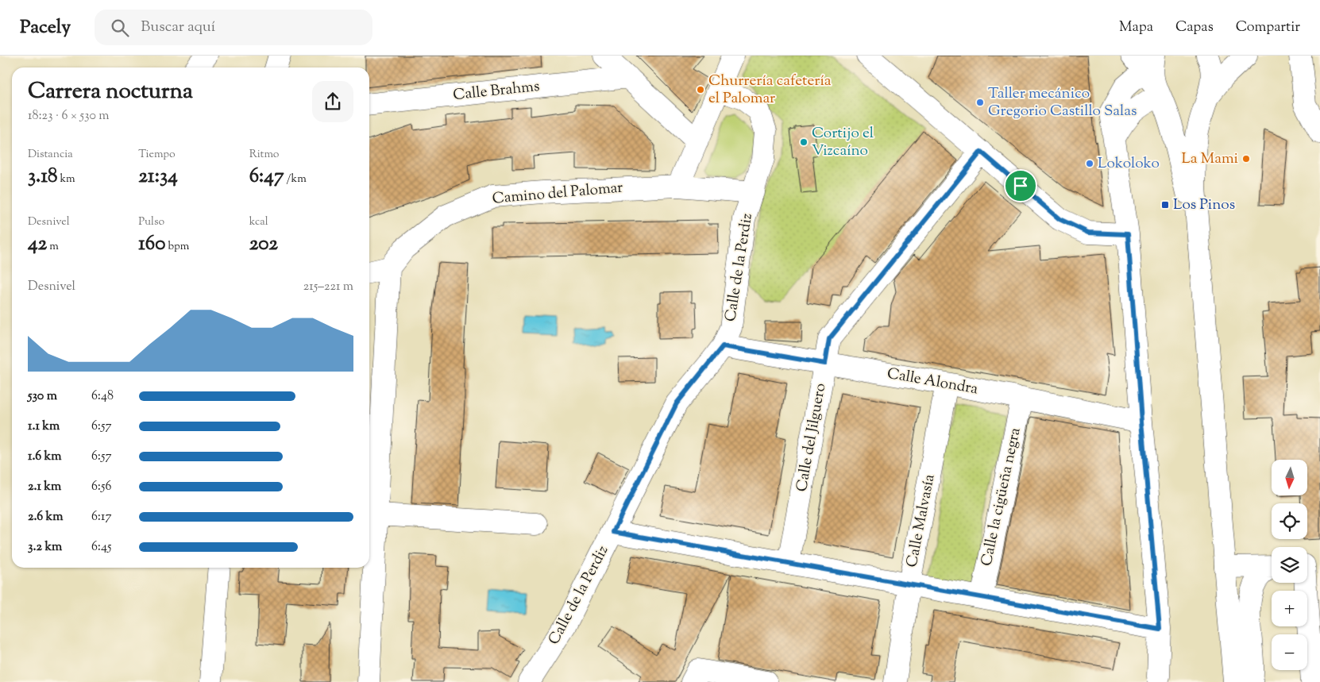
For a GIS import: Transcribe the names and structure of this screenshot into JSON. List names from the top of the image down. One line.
{"streets":{"main road":["Calle Brahms","Camino del Palomar","Calle de la Perdiz","Calle Alondra","Calle del Jilguero","Calle la cigüeña negra","Calle Malvasía"]},"crossings":[["Camino del Palomar","Calle de la Perdiz"],["Calle de la Perdiz","Calle Alondra"],["Calle Alondra","Calle del Jilguero"],["Calle Alondra","Calle la cigüeña negra"],["Calle Alondra","Calle Malvasía"]],"places":{"other":["Churrería cafetería el Palomar","Taller mecánico Gregorio Castillo Salas","Cortijo el Vizcaíno","La Mami","Lokoloko"],"transit":["Los Pinos"]},"north":"bottom","page":{"header":"Pacely","search":"Buscar aquí","nav":["Mapa","Capas","Compartir"],"heading":["Carrera nocturna","18:23 · 6 × 530 m"],"stats":[["Distancia","3.18 km"],["Tiempo","21:34"],["Ritmo","6:47 /km"],["Desnivel","42 m"],["Pulso","160 bpm"],["kcal","202"]],"chart":["Desnivel","215–221 m"],"list":[{"name":"530 m","note":"6:48"},{"name":"1.1 km","note":"6:57"},{"name":"1.6 km","note":"6:57"},{"name":"2.1 km","note":"6:56"},{"name":"2.6 km","note":"6:17"},{"name":"3.2 km","note":"6:45"}],"map_buttons":["+","−"]}}
